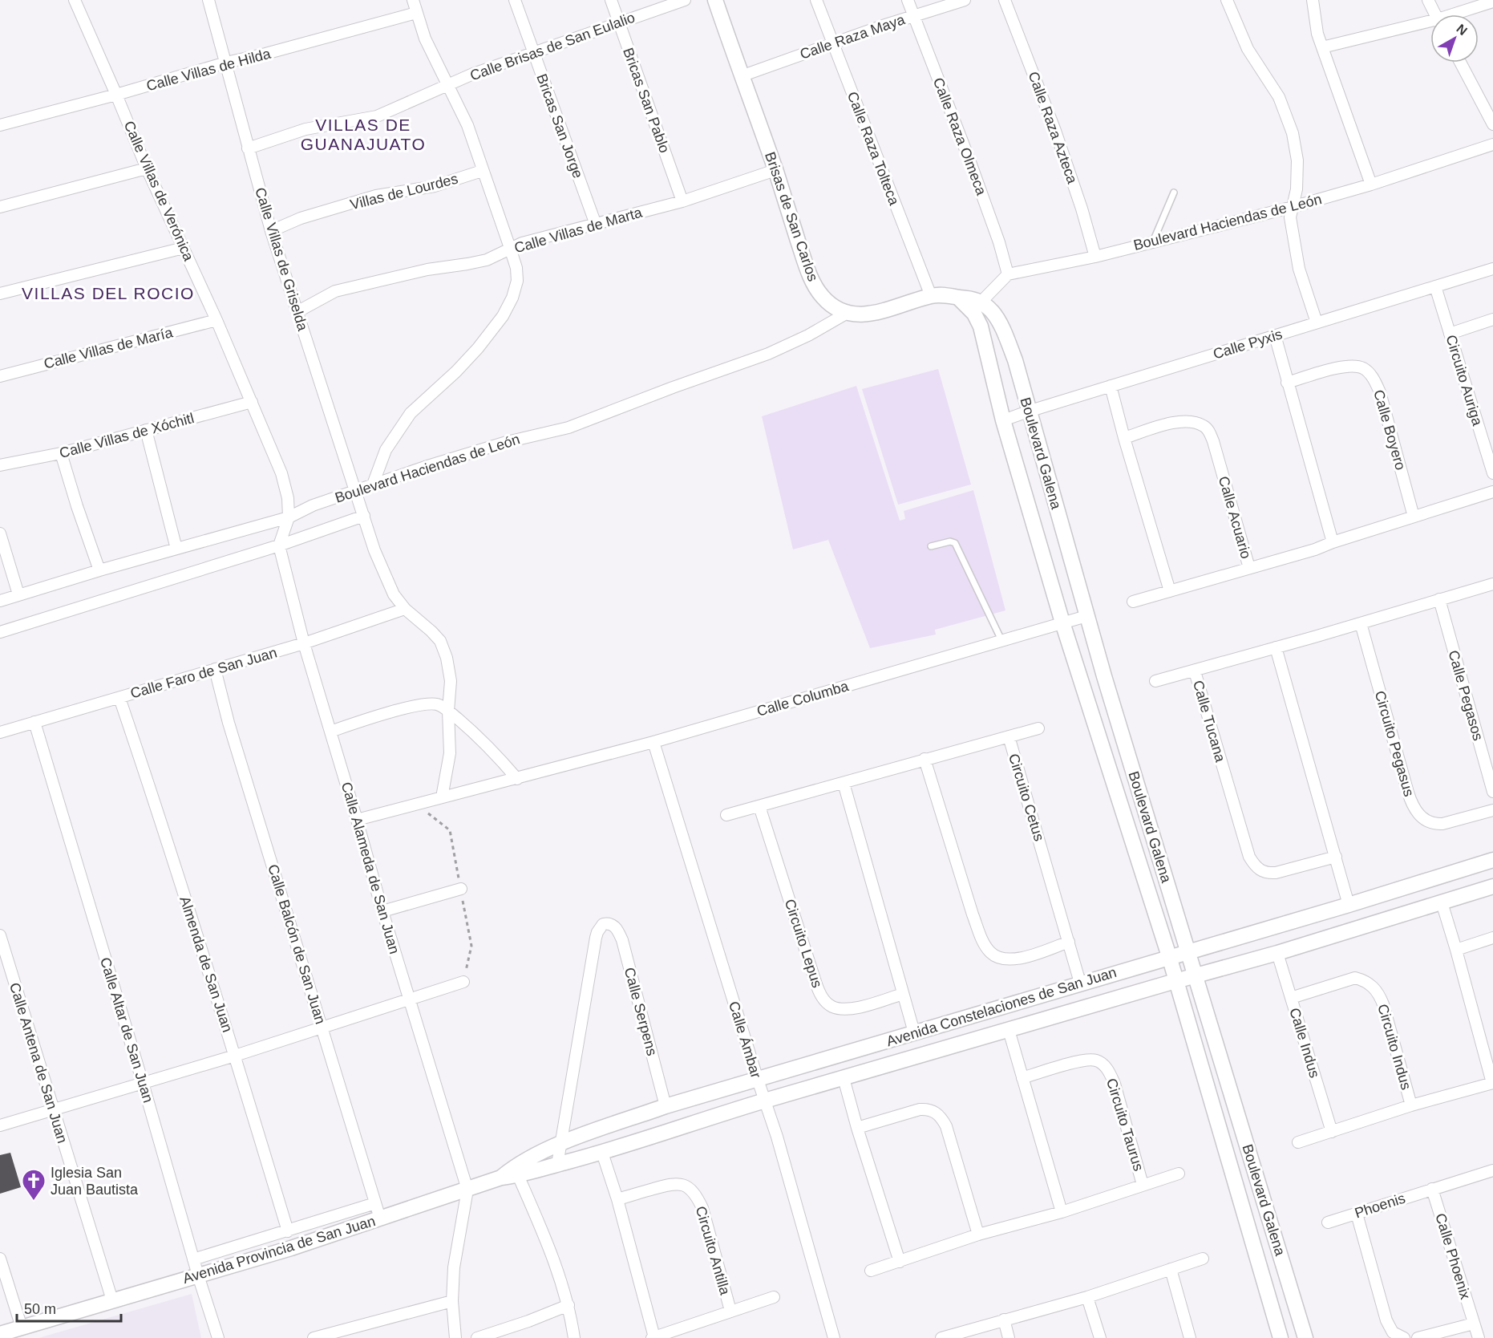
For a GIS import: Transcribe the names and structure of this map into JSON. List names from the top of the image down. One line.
{"streets":{"street":["Calle Raza Maya","Calle Brisas de San Eulalio","Calle Villas de Hilda","Bricas San Pablo","Bricas San Jorge","Calle Raza Azteca","Calle Raza Olmeca","Calle Raza Tolteca","Calle Villas de Verónica","Villas de Lourdes","Brisas de San Carlos","Boulevard Haciendas de León","Calle Villas de Marta","Calle Villas de Griselda","Calle Pyxis","Calle Villas de María","Circuito Auriga","Calle Boyero","Calle Villas de Xóchitl","Boulevard Galena","Calle Acuario","Calle Faro de San Juan","Calle Pegasos","Calle Columba","Calle Tucana","Circuito Pegasus","Circuito Cetus","Calle Alameda de San Juan","Circuito Lepus","Calle Balcón de San Juan","Almenda de San Juan","Avenida Constelaciones de San Juan","Calle Serpens","Calle Altar de San Juan","Calle Ámbar","Calle Indus","Circuito Indus","Calle Antena de San Juan","Circuito Taurus","Phoenis","Avenida Provincia de San Juan","Circuito Antilla","Calle Phoenix"]},"crossings":[["Calle Raza Maya","Calle Raza Olmeca"],["Calle Raza Maya","Calle Raza Tolteca"],["Calle Raza Maya","Brisas de San Carlos"],["Calle Brisas de San Eulalio","Bricas San Pablo"],["Calle Brisas de San Eulalio","Bricas San Jorge"],["Calle Brisas de San Eulalio","Calle Villas de Griselda"],["Calle Villas de Hilda","Calle Villas de Verónica"],["Calle Villas de Hilda","Calle Villas de Griselda"],["Bricas San Pablo","Calle Villas de Marta"],["Bricas San Jorge","Calle Villas de Marta"],["Calle Raza Azteca","Boulevard Haciendas de León"],["Calle Raza Olmeca","Boulevard Haciendas de León"],["Calle Villas de Verónica","Boulevard Haciendas de León"],["Calle Villas de Verónica","Calle Villas de María"],["Calle Villas de Verónica","Calle Villas de Xóchitl"],["Calle Villas de Verónica","Calle Alameda de San Juan"],["Villas de Lourdes","Calle Villas de Griselda"],["Brisas de San Carlos","Boulevard Haciendas de León"],["Brisas de San Carlos","Calle Villas de Marta"],["Boulevard Haciendas de León","Calle Villas de Griselda"],["Boulevard Haciendas de León","Calle Alameda de San Juan"],["Calle Villas de Marta","Calle Villas de Griselda"],["Calle Villas de Griselda","Calle Faro de San Juan"],["Calle Villas de Griselda","Calle Columba"],["Calle Pyxis","Circuito Auriga"],["Calle Pyxis","Boulevard Galena"],["Boulevard Galena","Calle Columba"],["Boulevard Galena","Avenida Constelaciones de San Juan"],["Calle Faro de San Juan","Calle Alameda de San Juan"],["Calle Faro de San Juan","Calle Balcón de San Juan"],["Calle Faro de San Juan","Almenda de San Juan"],["Calle Faro de San Juan","Calle Altar de San Juan"],["Calle Columba","Calle Alameda de San Juan"],["Calle Columba","Calle Ámbar"],["Circuito Cetus","Circuito Lepus"],["Circuito Cetus","Avenida Constelaciones de San Juan"],["Calle Alameda de San Juan","Avenida Provincia de San Juan"],["Calle Balcón de San Juan","Avenida Provincia de San Juan"],["Avenida Constelaciones de San Juan","Calle Serpens"],["Avenida Constelaciones de San Juan","Calle Ámbar"],["Avenida Constelaciones de San Juan","Calle Indus"],["Avenida Constelaciones de San Juan","Avenida Provincia de San Juan"],["Avenida Constelaciones de San Juan","Circuito Antilla"],["Calle Altar de San Juan","Avenida Provincia de San Juan"],["Calle Indus","Circuito Indus"],["Calle Antena de San Juan","Avenida Provincia de San Juan"],["Phoenis","Calle Phoenix"]],"districts":["VILLAS DE GUANAJUATO","VILLAS DEL ROCIO"],"places":{"church":["Iglesia San Juan Bautista"]},"scale_bar":"50 m","north":"top right"}
